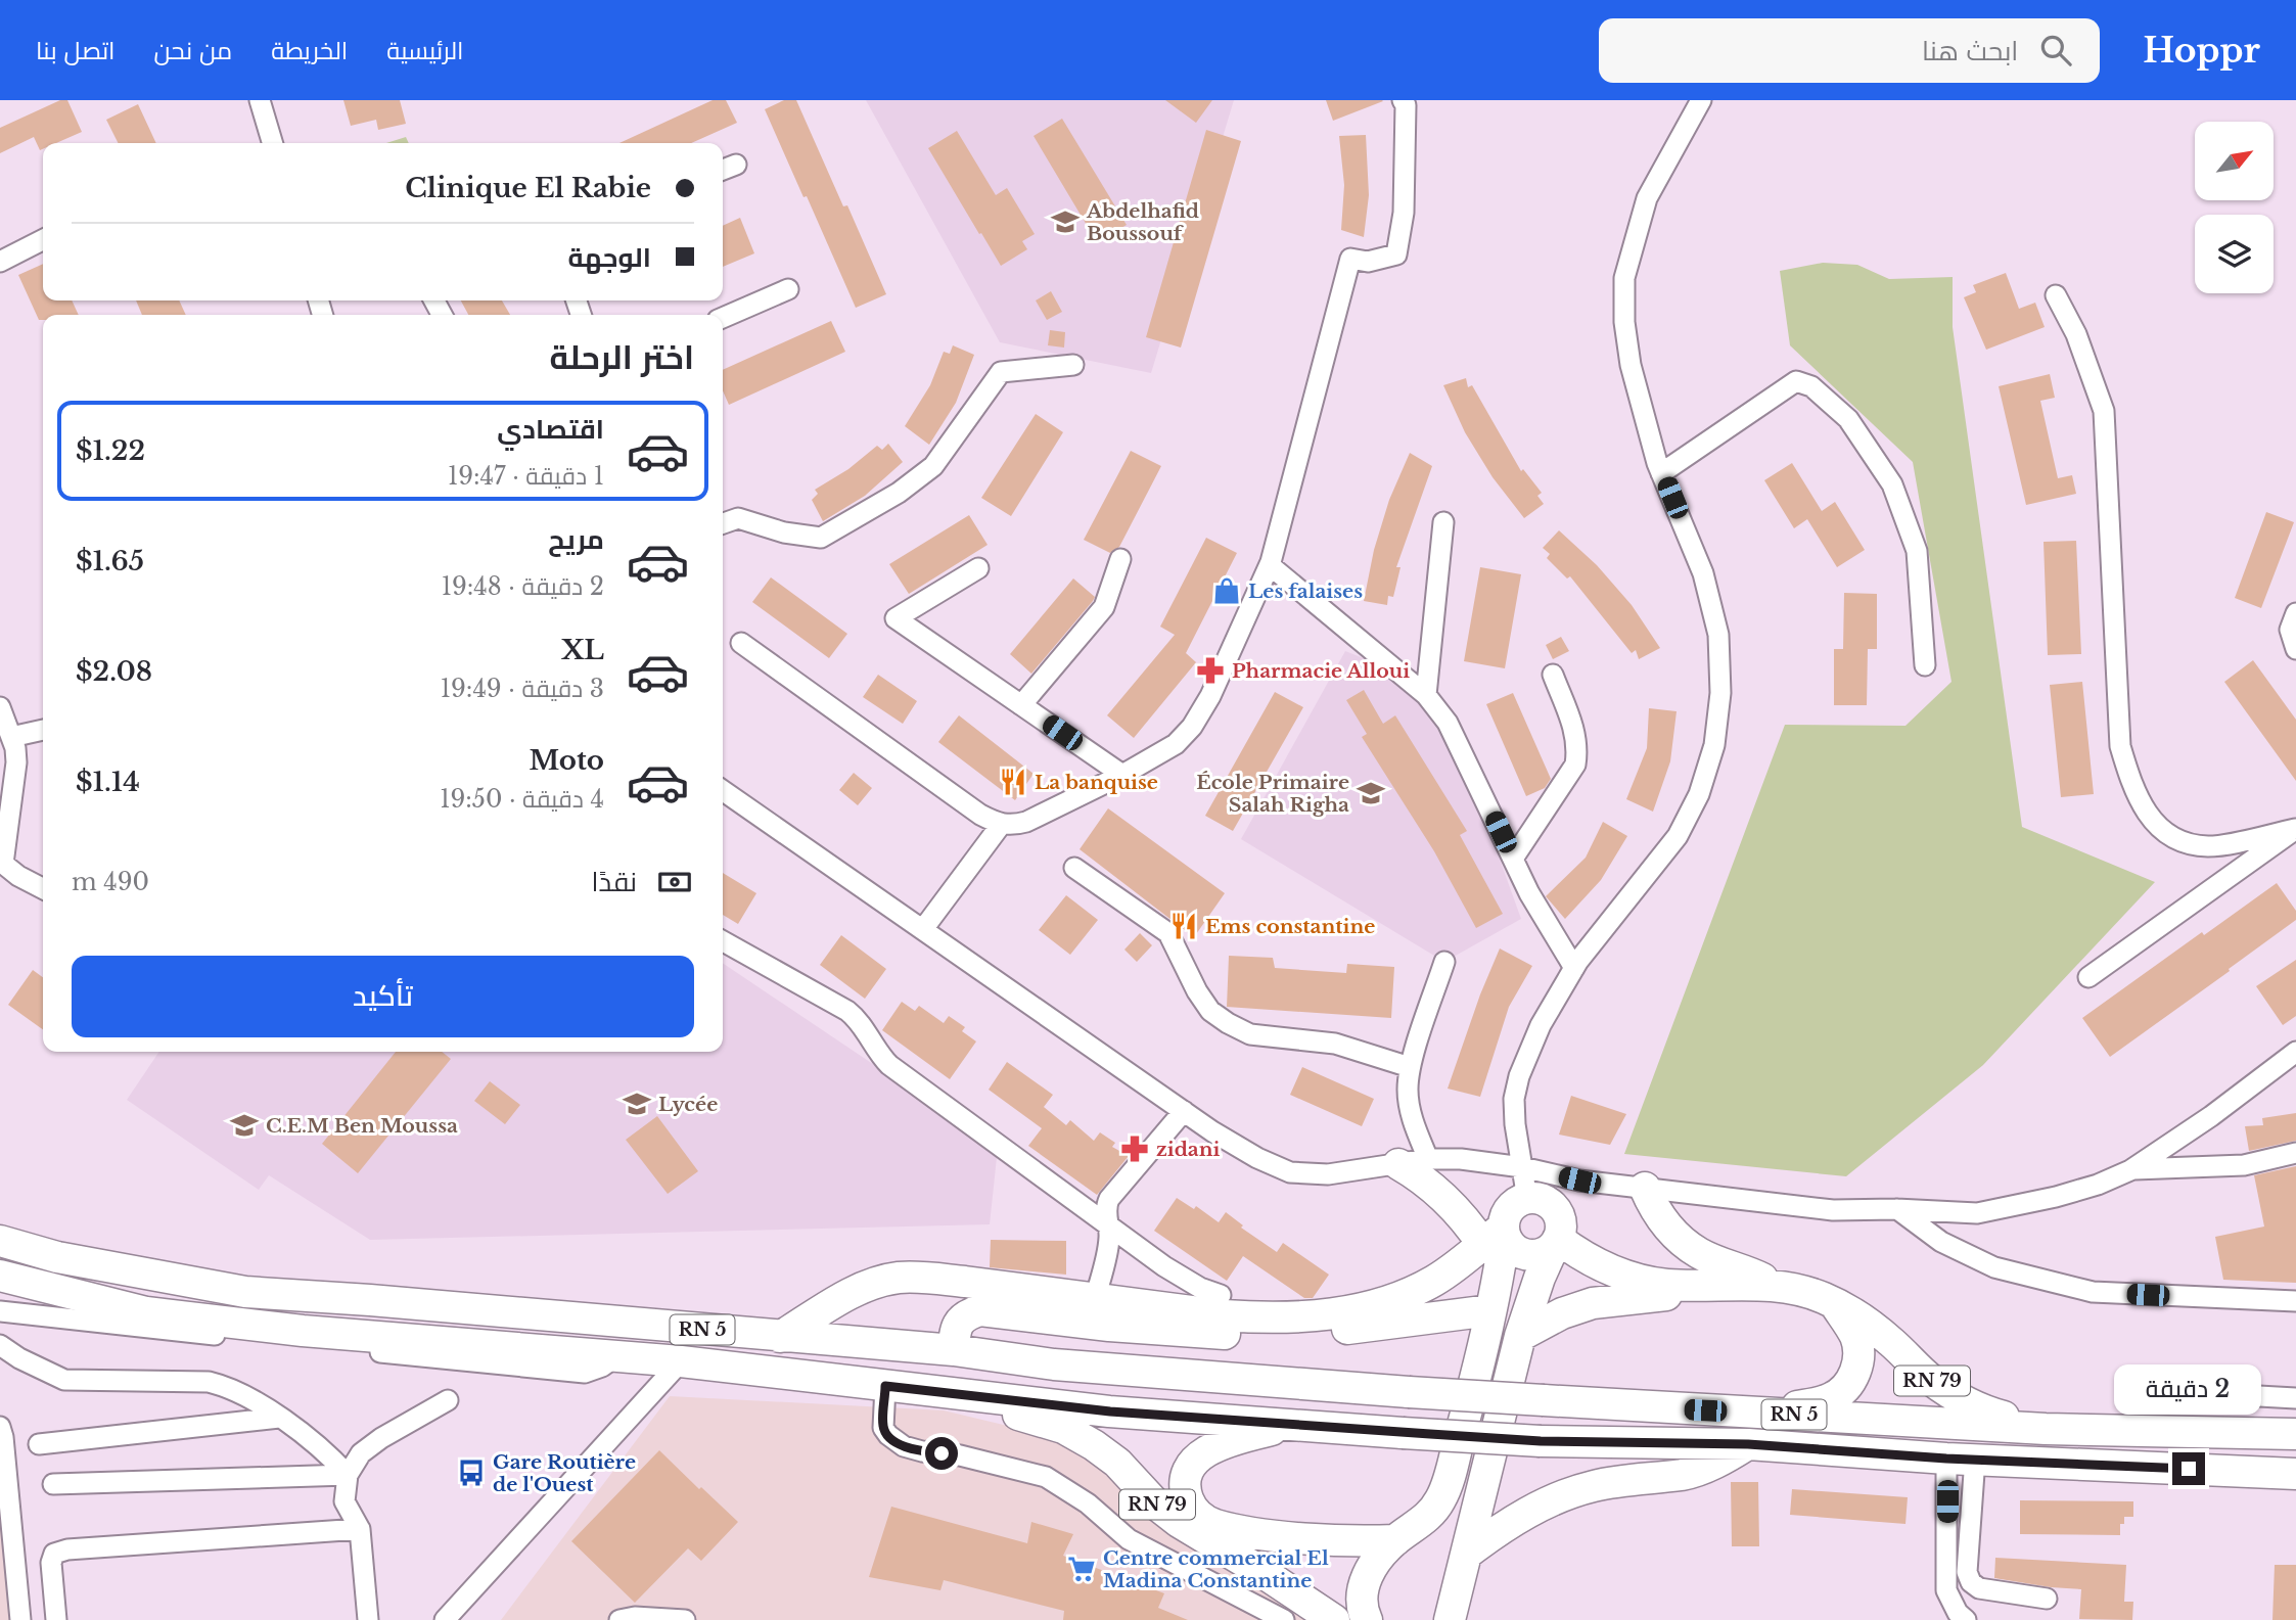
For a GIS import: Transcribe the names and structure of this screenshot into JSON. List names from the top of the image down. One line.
{"streets":{"highway":["RN 5","RN 79"]},"crossings":[["RN 5","RN 79"]],"places":{"school or university":["Abdelhafid Boussouf","École Primaire Salah Righa","Lycée","C.E.M Ben Moussa"],"shop":["Les falaises"],"pharmacy":["Pharmacie Alloui","zidani"],"restaurant":["La banquise","Ems constantine"],"bus stop":["Gare Routière de l'Ouest"],"supermarket":["Centre commercial El Madina Constantine"]},"north":"top right","page":{"header":"Hoppr","search":"ابحث هنا","nav":["الرئيسية","الخريطة","من نحن","اتصل بنا"],"banner":["Clinique El Rabie","الوجهة"],"heading":"اختر الرحلة","list":[{"name":"اقتصادي","note":"1 دقيقة · 19:47","value":"$1.22"},{"name":"مريح","note":"2 دقيقة · 19:48","value":"$1.65"},{"name":"XL","note":"3 دقيقة · 19:49","value":"$2.08"},{"name":"Moto","note":"4 دقيقة · 19:50","value":"$1.14"}],"pay":["نقدًا","490 m"],"buttons":"تأكيد","bubble":"2 دقيقة"}}
